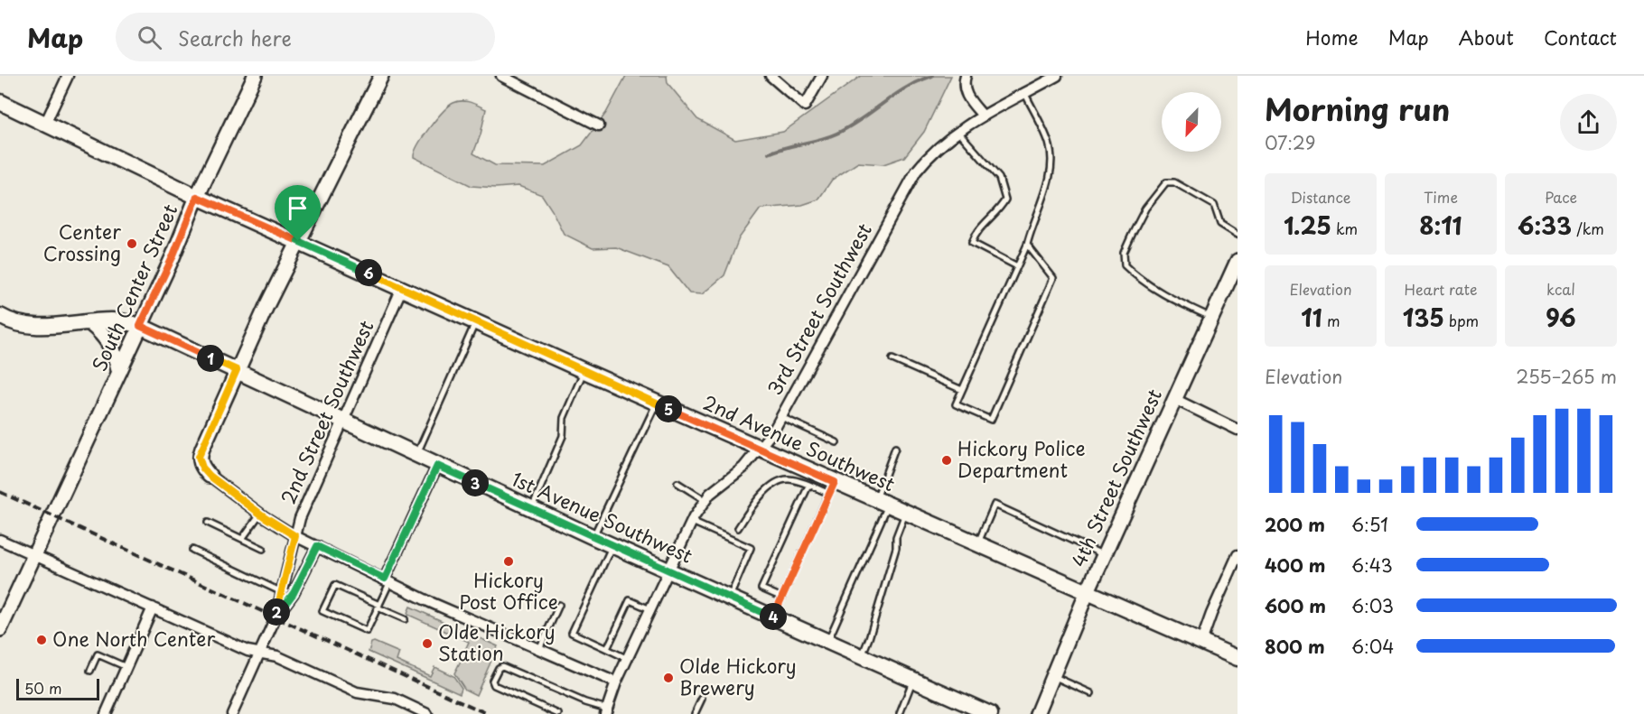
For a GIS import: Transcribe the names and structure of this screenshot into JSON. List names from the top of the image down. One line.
{"streets":{"main road":["2nd Avenue Southwest","1st Avenue Southwest"],"street":["South Center Street","3rd Street Southwest","2nd Street Southwest","4th Street Southwest"]},"crossings":[["South Center Street","2nd Avenue Southwest"],["South Center Street","1st Avenue Southwest"],["3rd Street Southwest","2nd Avenue Southwest"],["3rd Street Southwest","1st Avenue Southwest"],["2nd Street Southwest","2nd Avenue Southwest"],["2nd Street Southwest","1st Avenue Southwest"],["2nd Avenue Southwest","4th Street Southwest"]],"places":["Center Crossing","Hickory Police Department","Hickory Post Office","One North Center","Olde Hickory Station","Olde Hickory Brewery"],"scale_bar":"50 m","north":"bottom left","page":{"header":"Map","search":"Search here","nav":["Home","Map","About","Contact"],"heading":["Morning run","07:29"],"stats":[["Distance","1.25 km"],["Time","8:11"],["Pace","6:33 /km"],["Elevation","11 m"],["Heart rate","135 bpm"],["kcal","96"]],"pins":["6","1","5","3","2","4"],"chart":["Elevation","255–265 m"],"list":[{"name":"200 m","note":"6:51"},{"name":"400 m","note":"6:43"},{"name":"600 m","note":"6:03"},{"name":"800 m","note":"6:04"}],"scale":"50 m"}}
